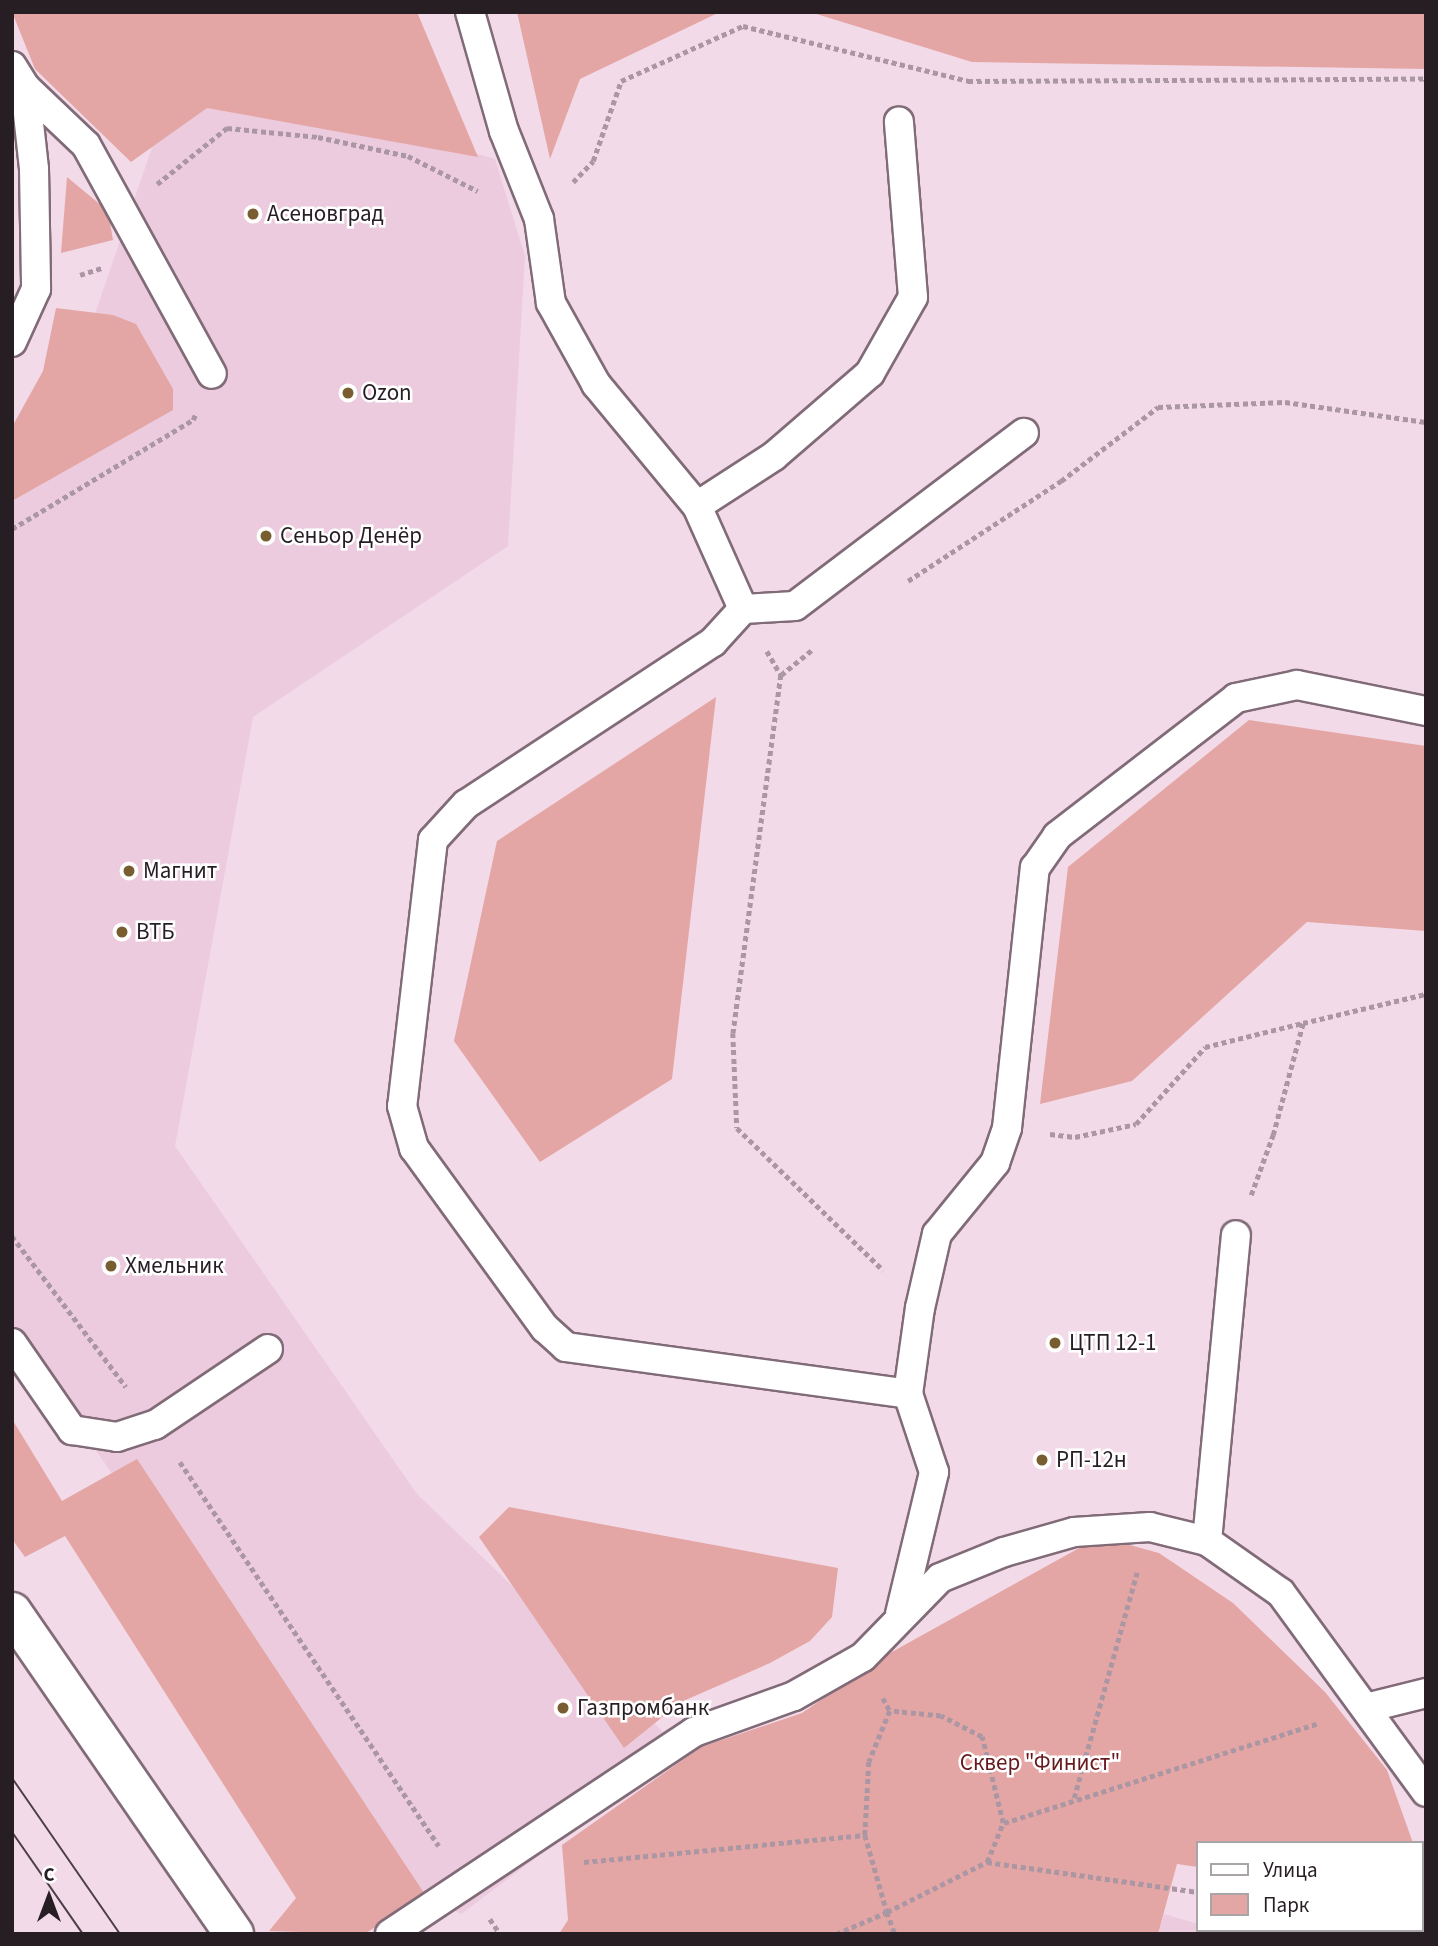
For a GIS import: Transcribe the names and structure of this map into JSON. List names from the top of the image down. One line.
{"parks":["Сквер \"Финист\""],"places":["Асеновград","Ozon","Сеньор Денёр","Магнит","ВТБ","Хмельник","ЦТП 12-1","РП-12н","Газпромбанк"],"legend":["Улица","Парк"],"north":"top"}
